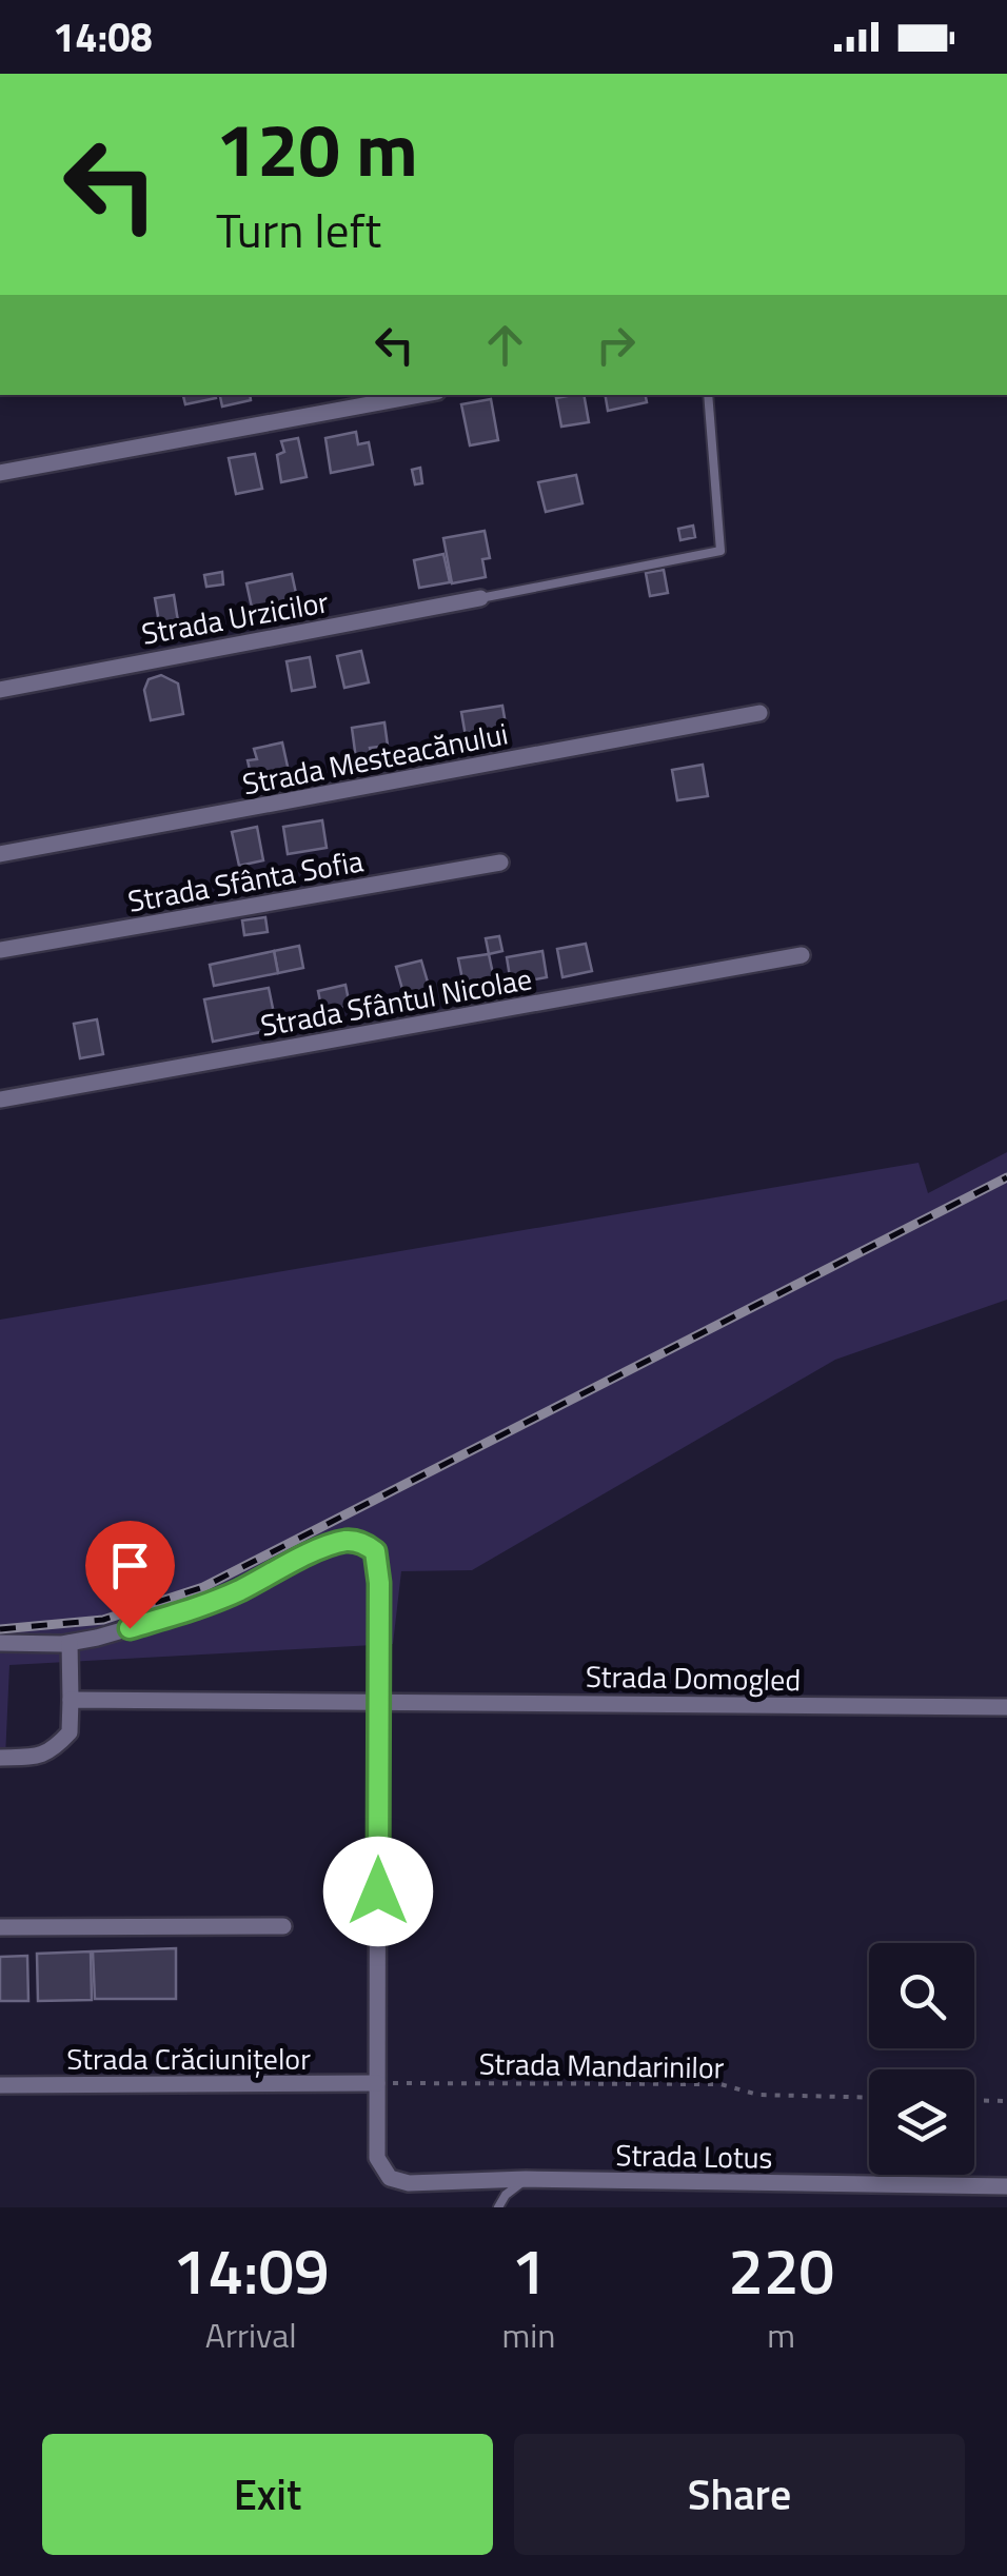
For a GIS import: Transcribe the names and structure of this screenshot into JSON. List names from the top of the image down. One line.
{"streets":{"street":["Strada Urzicilor","Strada Mesteacănului","Strada Sfânta Sofia","Strada Sfântul Nicolae","Strada Domogled","Strada Crăciunițelor","Strada Lotus"],"path":["Strada Mandarinilor"]},"crossings":[["Strada Crăciunițelor","Strada Mandarinilor"],["Strada Crăciunițelor","Strada Lotus"],["Strada Mandarinilor","Strada Lotus"]],"page":{"status":"14:08","turn":["120 m","Turn left"],"eta":["14:09","Arrival","1","min","220","m"],"buttons":["Exit","Share"]}}
